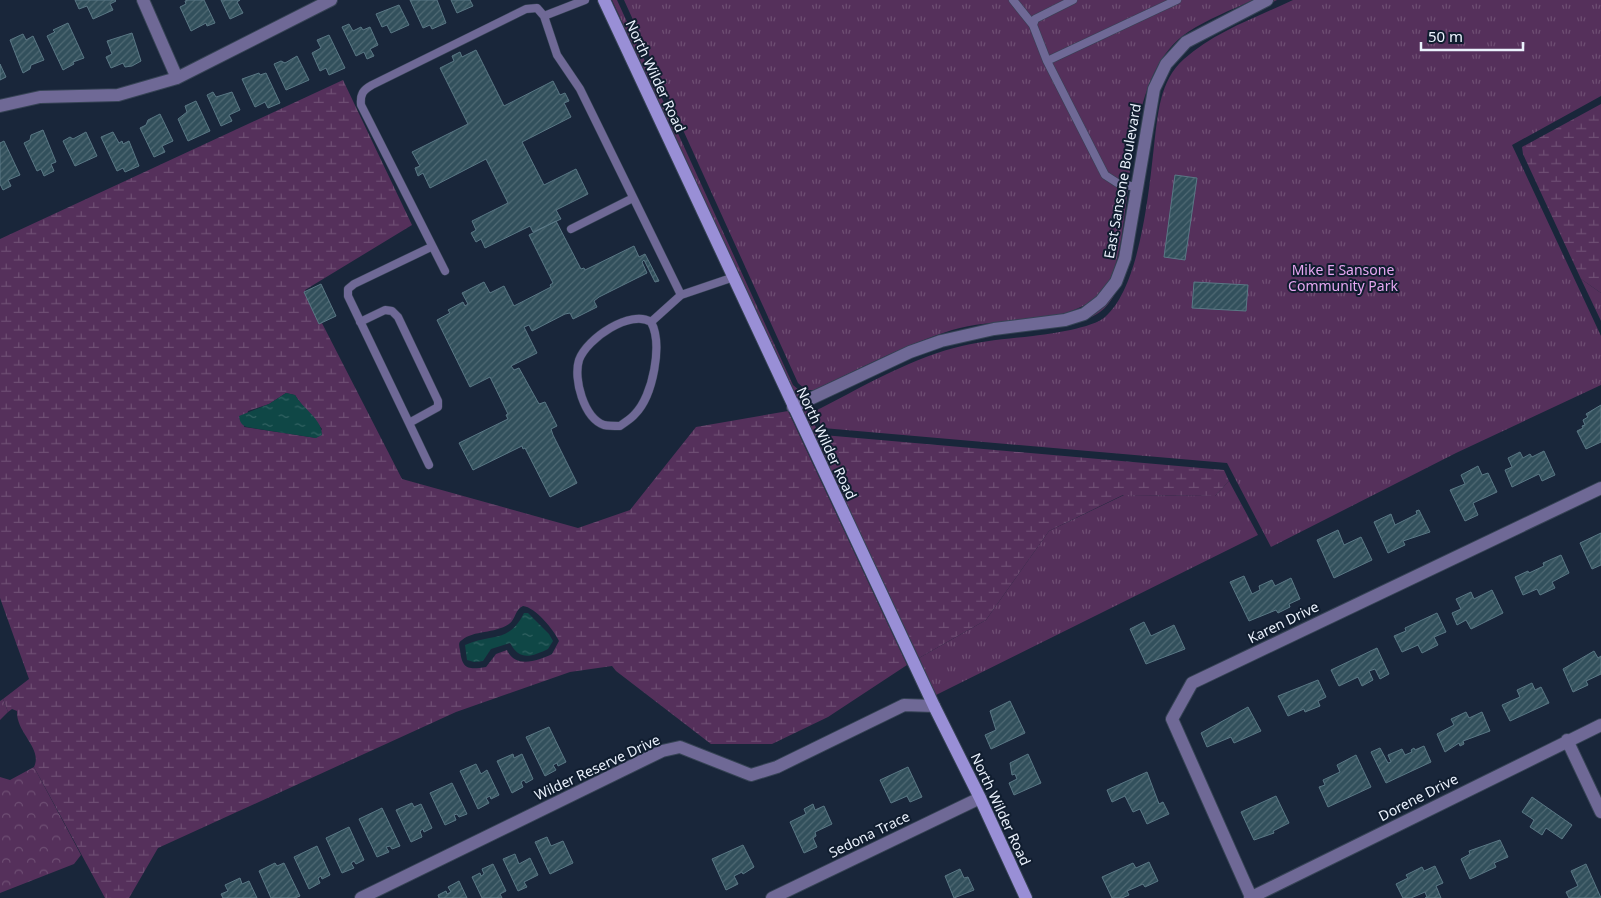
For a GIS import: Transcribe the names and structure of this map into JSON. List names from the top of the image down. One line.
{"streets":{"street":["North Wilder Road","East Sansone Boulevard","Karen Drive","Wilder Reserve Drive","Dorene Drive","Sedona Trace"]},"crossings":[["North Wilder Road","East Sansone Boulevard"],["North Wilder Road","Wilder Reserve Drive"],["North Wilder Road","Sedona Trace"],["Karen Drive","Dorene Drive"]],"parks":["Mike E Sansone Community Park"],"scale_bar":"50 m"}
